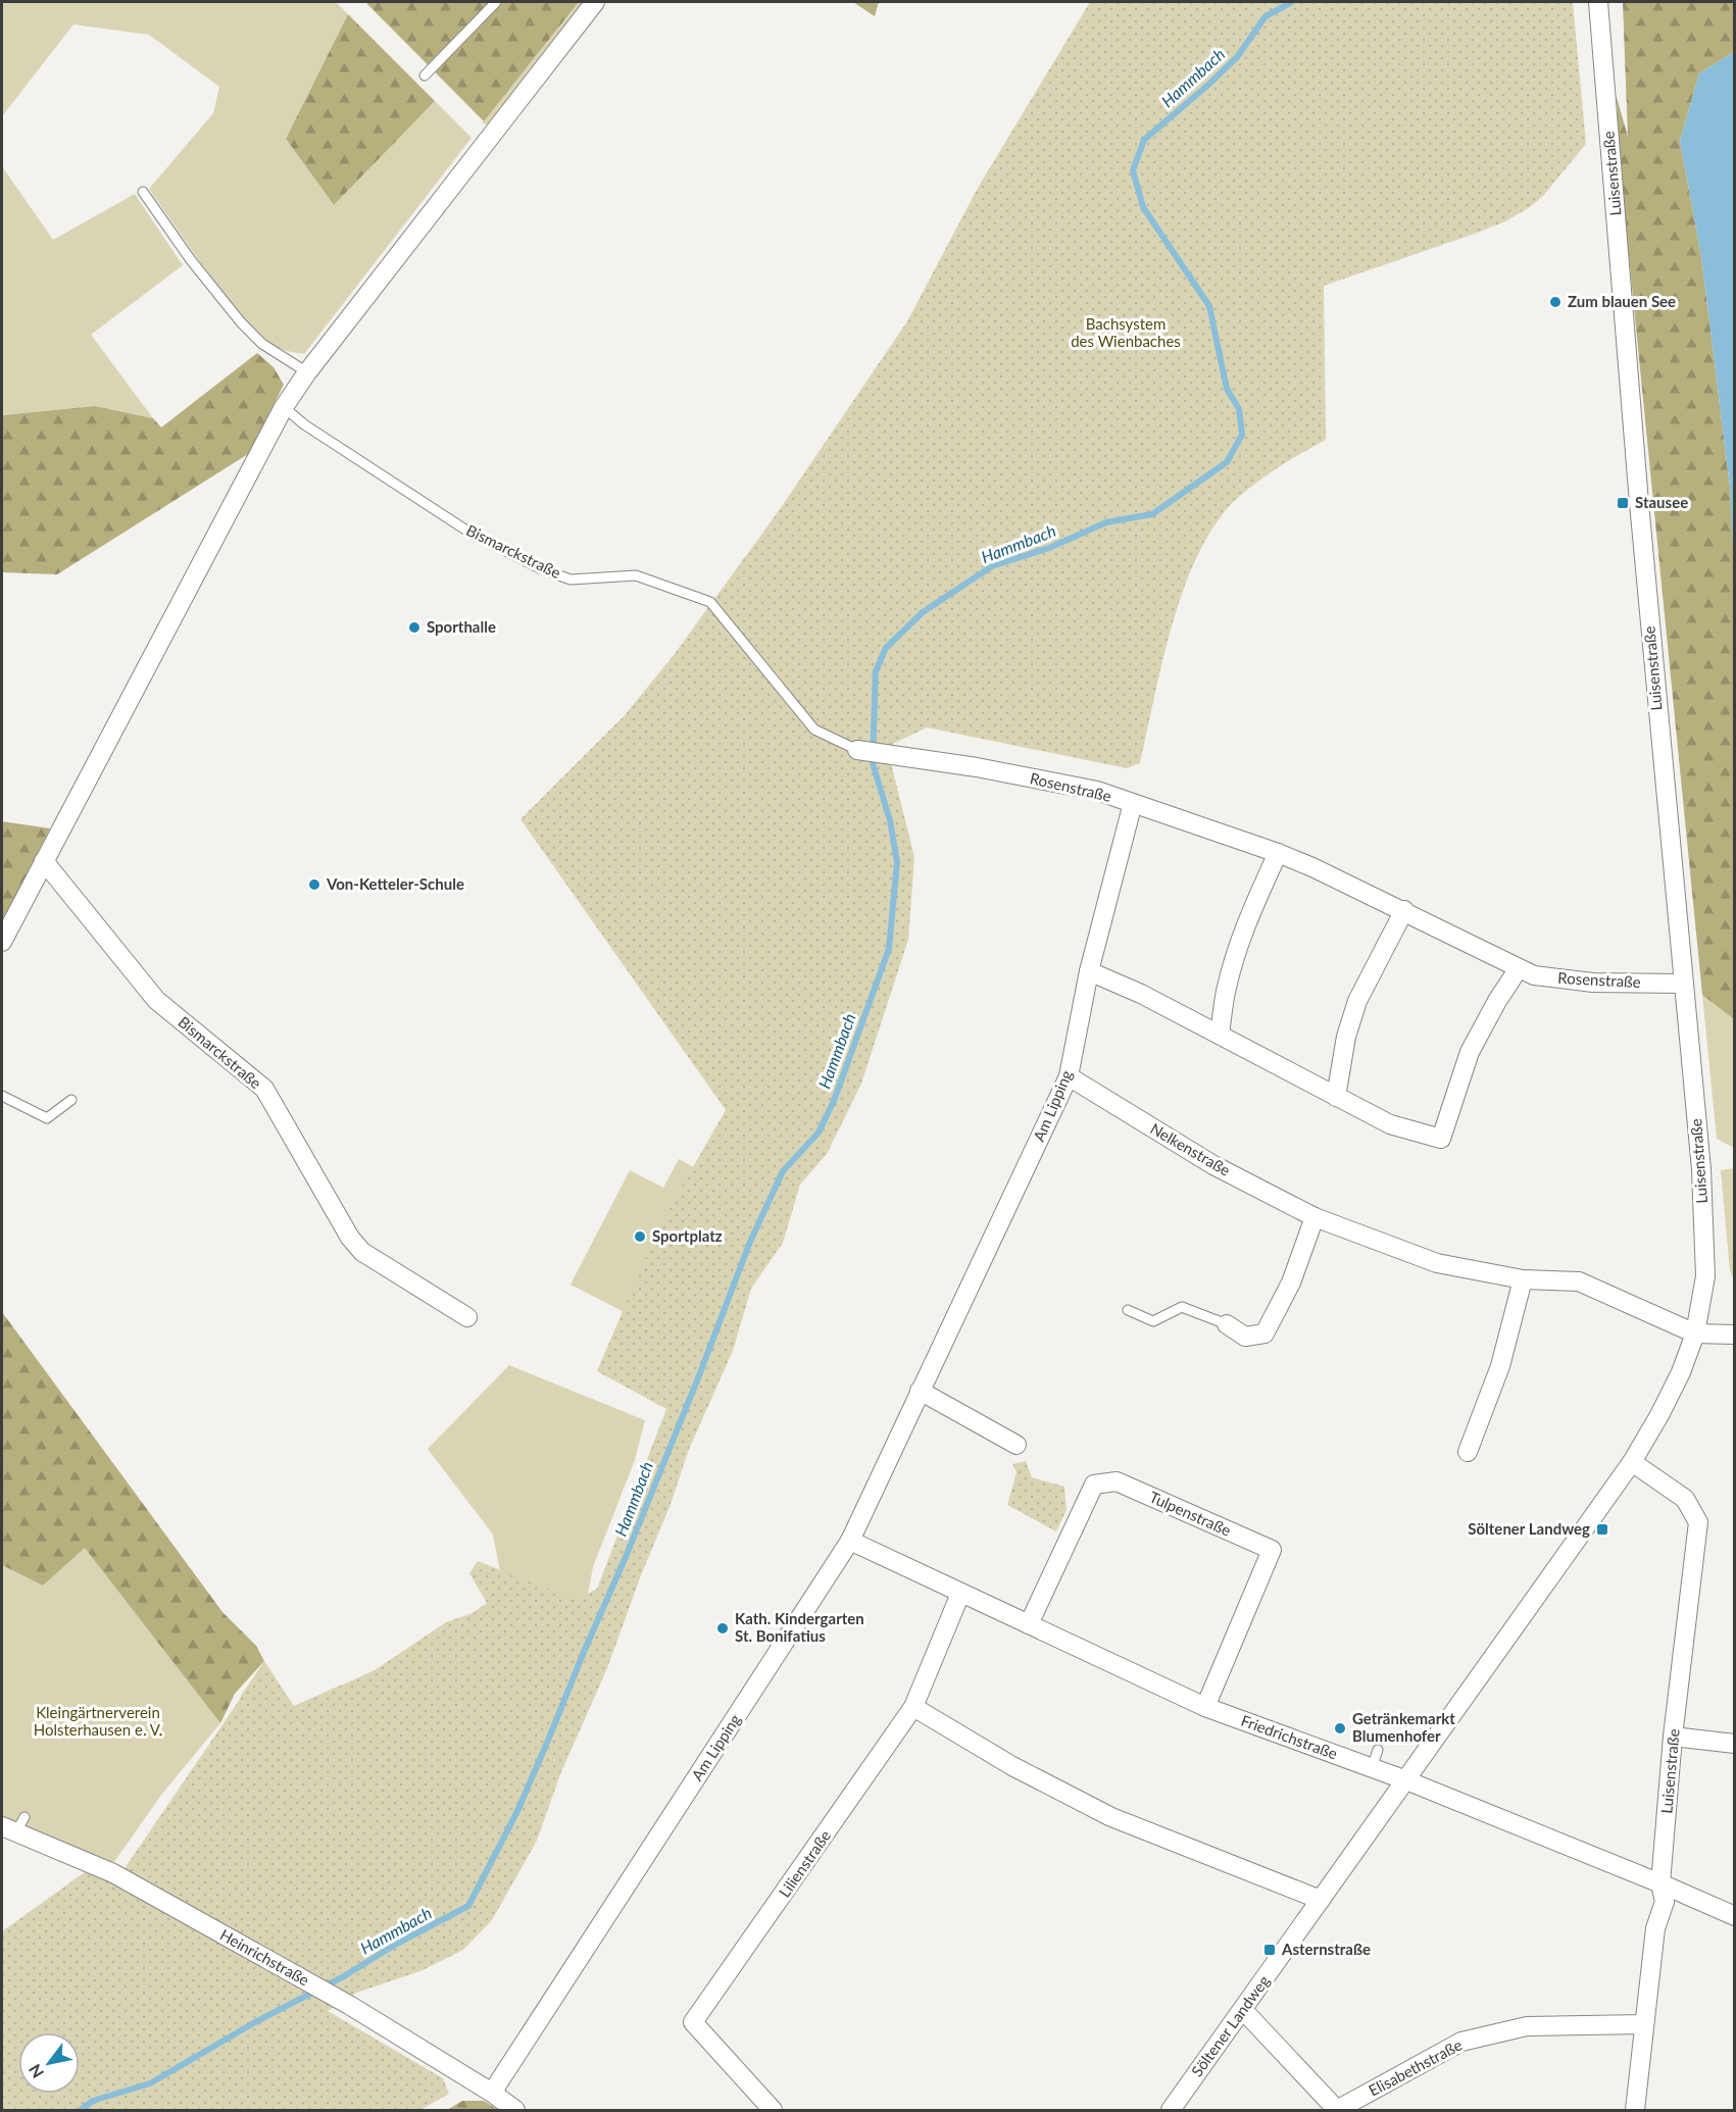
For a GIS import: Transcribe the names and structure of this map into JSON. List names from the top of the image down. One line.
{"streets":{"street":["Luisenstraße","Bismarckstraße","Rosenstraße","Am Lipping","Nelkenstraße","Tulpenstraße","Friedrichstraße","Lilienstraße","Heinrichstraße","Söltener Landweg","Elisabethstraße"]},"crossings":[["Luisenstraße","Rosenstraße"],["Luisenstraße","Nelkenstraße"],["Luisenstraße","Friedrichstraße"],["Luisenstraße","Söltener Landweg"],["Luisenstraße","Elisabethstraße"],["Bismarckstraße","Rosenstraße"],["Rosenstraße","Am Lipping"],["Am Lipping","Nelkenstraße"],["Am Lipping","Friedrichstraße"],["Am Lipping","Heinrichstraße"],["Nelkenstraße","Söltener Landweg"],["Tulpenstraße","Friedrichstraße"],["Friedrichstraße","Lilienstraße"],["Friedrichstraße","Söltener Landweg"]],"water":["Hammbach"],"parks":["Bachsystem des Wienbaches","Kleingärtnerverein Holsterhausen e. V."],"places":{"other":["Zum blauen See","Sporthalle","Von-Ketteler-Schule","Sportplatz","Kath. Kindergarten St. Bonifatius","Getränkemarkt Blumenhofer"],"transit":["Stausee","Söltener Landweg","Asternstraße"]},"north":"bottom left"}
